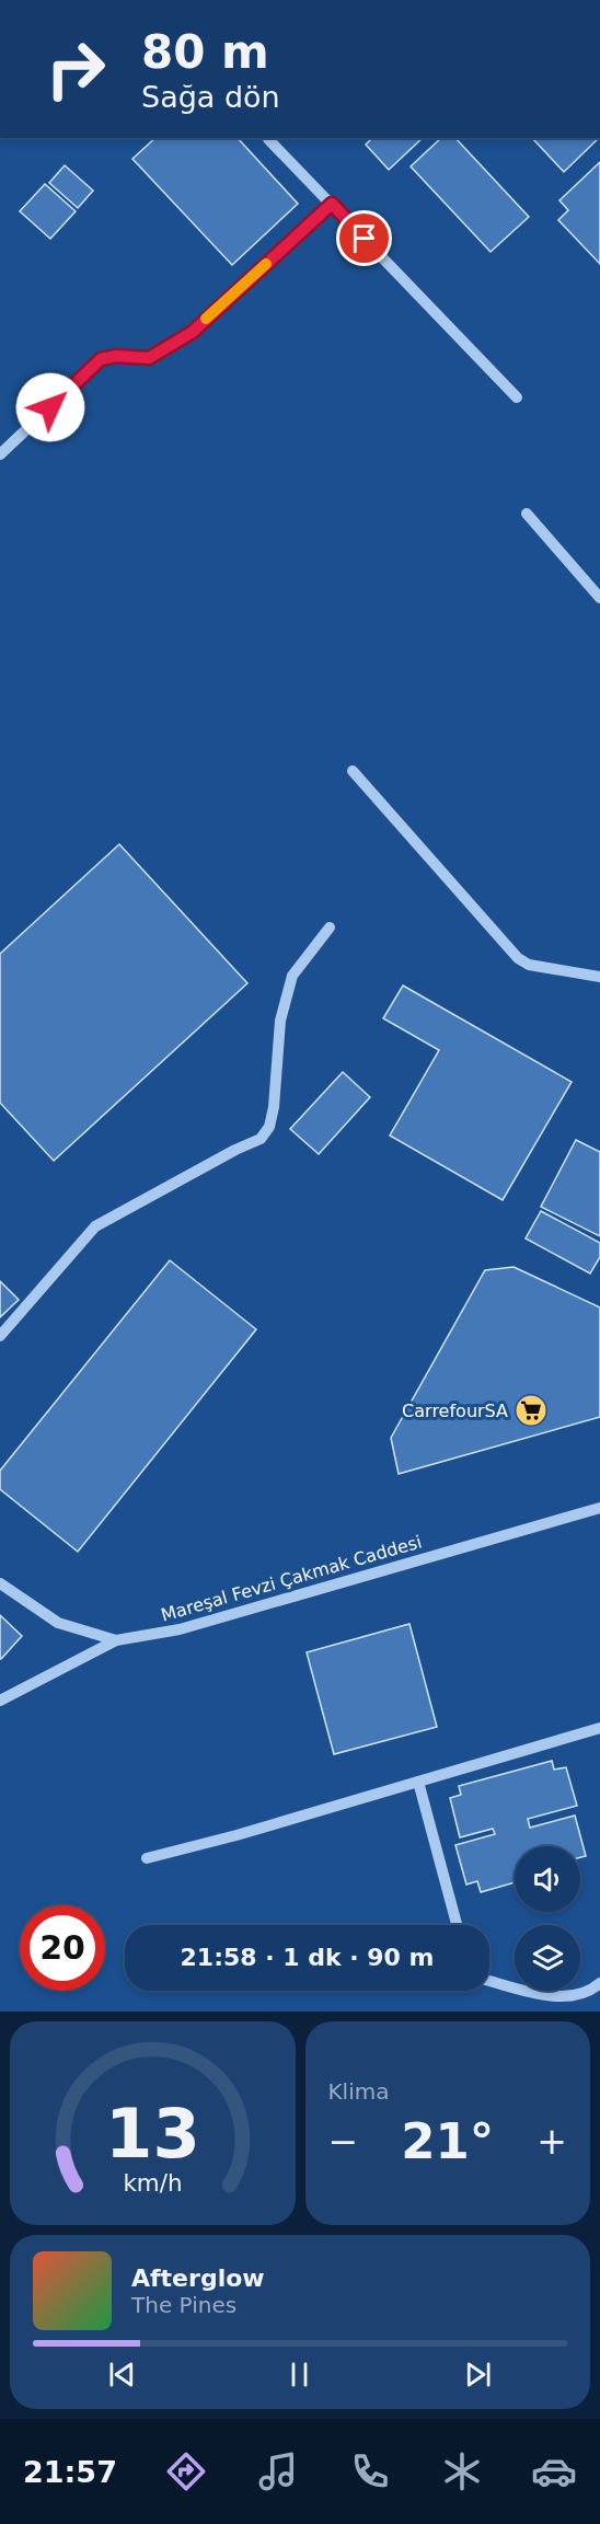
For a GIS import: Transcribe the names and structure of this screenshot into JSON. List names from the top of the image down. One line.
{"streets":{"street":["Mareşal Fevzi Çakmak Caddesi"]},"places":{"supermarket":["CarrefourSA"]},"page":{"turn":["80 m","Sağa dön"],"limit":"20","trip":"21:58 · 1 dk · 90 m","tile":"Klima","heat":["−","21°","+"],"song":["Afterglow","The Pines"],"tabs":"21:57","gauge":["13","km/h"]}}
